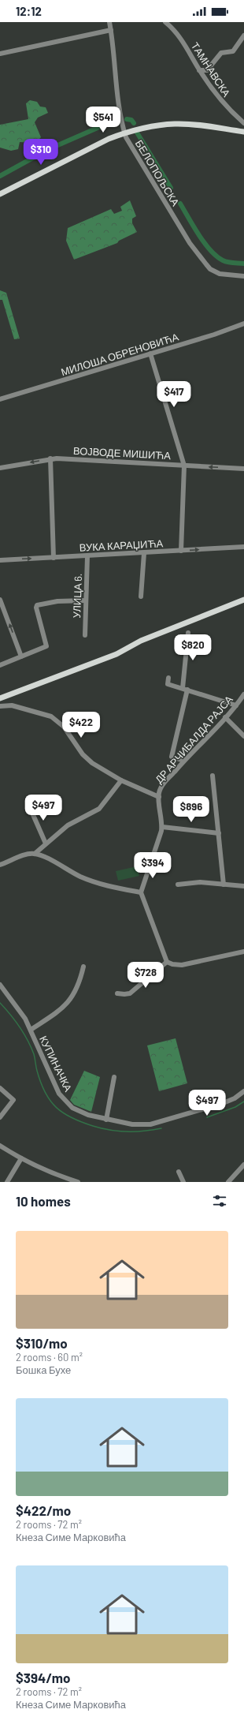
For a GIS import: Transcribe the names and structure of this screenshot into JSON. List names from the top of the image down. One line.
{"streets":{"street":["ТАМНАВСКА","БЕЛОПОЉСКА","МИЛОША ОБРЕНОВИЋА","ВОЈВОДЕ МИШИЋА","ВУКА КАРАЏИЋА","УЛИЦА 6.","ДР АРЧИБАЛДА РАЈСА","КУПИНАЧКА"]},"crossings":[["ВУКА КАРАЏИЋА","УЛИЦА 6."]],"one_way":["ВОЈВОДЕ МИШИЋА","ВУКА КАРАЏИЋА"],"page":{"status":"12:12","price":["$541","$310","$417","$820","$422","$497","$896","$394","$728","$497"],"heading":"10 homes","list":[{"name":"$310/mo","note":"2 rooms · 60 m² · Бошка Бухе"},{"name":"$422/mo","note":"2 rooms · 72 m² · Кнеза Симе Марковића"},{"name":"$394/mo","note":"2 rooms · 72 m² · Кнеза Симе Марковића"}]}}
